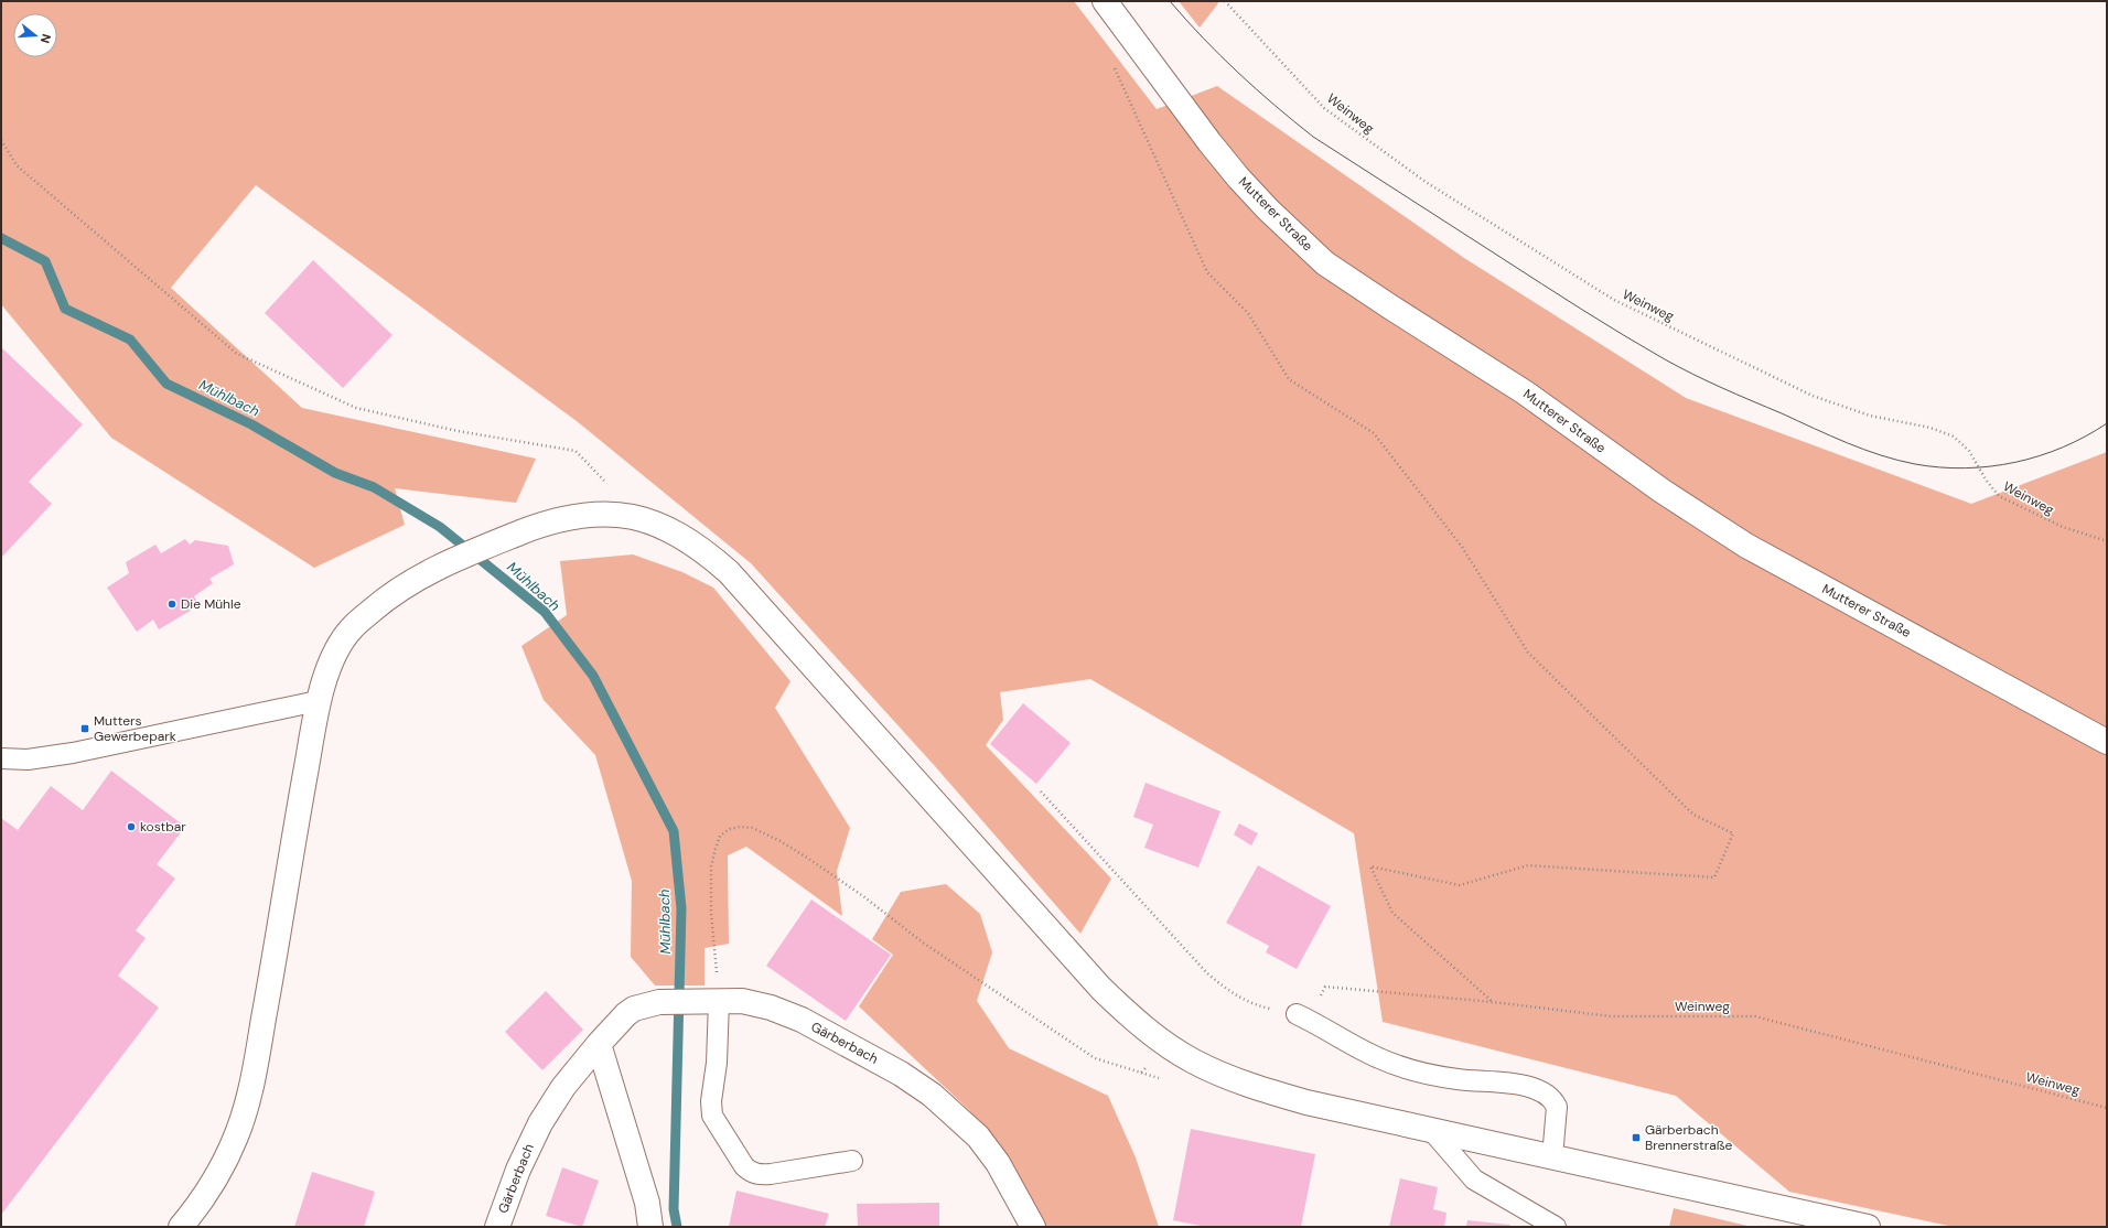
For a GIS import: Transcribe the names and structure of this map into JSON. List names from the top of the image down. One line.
{"streets":{"main road":["Mutterer Straße","Gärberbach"],"path":["Weinweg"]},"water":["Mühlbach"],"places":{"other":["Die Mühle","kostbar"],"transit":["Mutters Gewerbepark","Gärberbach Brennerstraße"]},"north":"right"}
